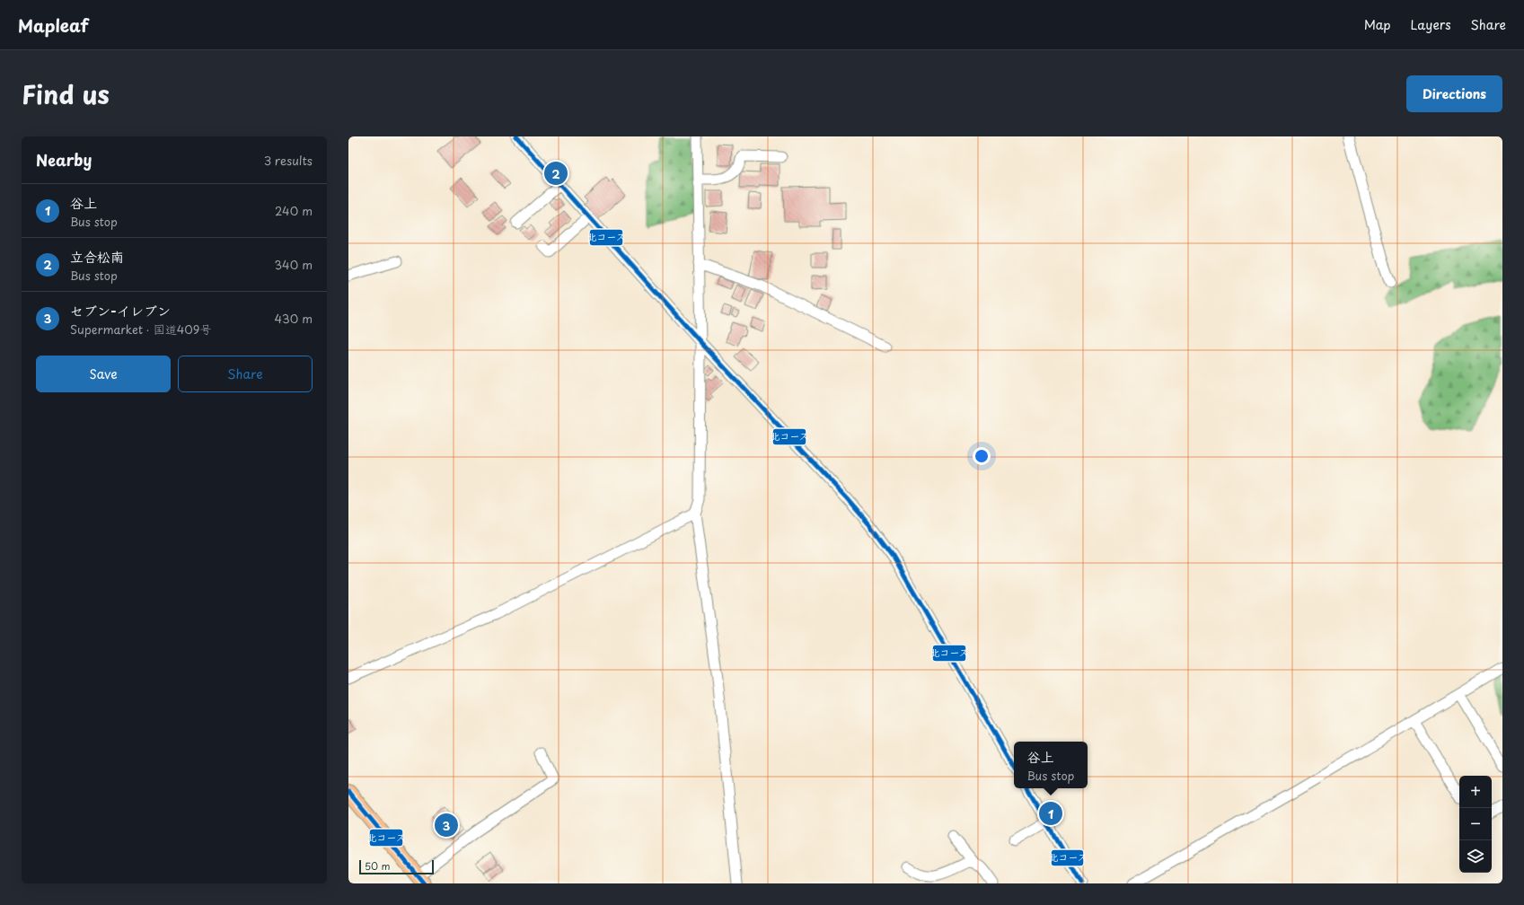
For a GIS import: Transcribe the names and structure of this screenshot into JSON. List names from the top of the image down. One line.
{"lines":["transit line 北コース"],"scale_bar":"50 m","page":{"header":"Mapleaf","nav":["Map","Layers","Share"],"title":"Find us","buttons":["Directions",["Save","Share"]],"heading":["Nearby","3 results"],"pins":["2","1","3"],"list":[{"mark":"1","name":"谷上","note":"Bus stop","value":"240 m"},{"mark":"2","name":"立合松南","note":"Bus stop","value":"340 m"},{"mark":"3","name":"セブン-イレブン","note":"Supermarket · 国道409号","value":"430 m"}],"popup":["谷上","Bus stop"],"map_buttons":["+","−"],"scale":"50 m"}}
